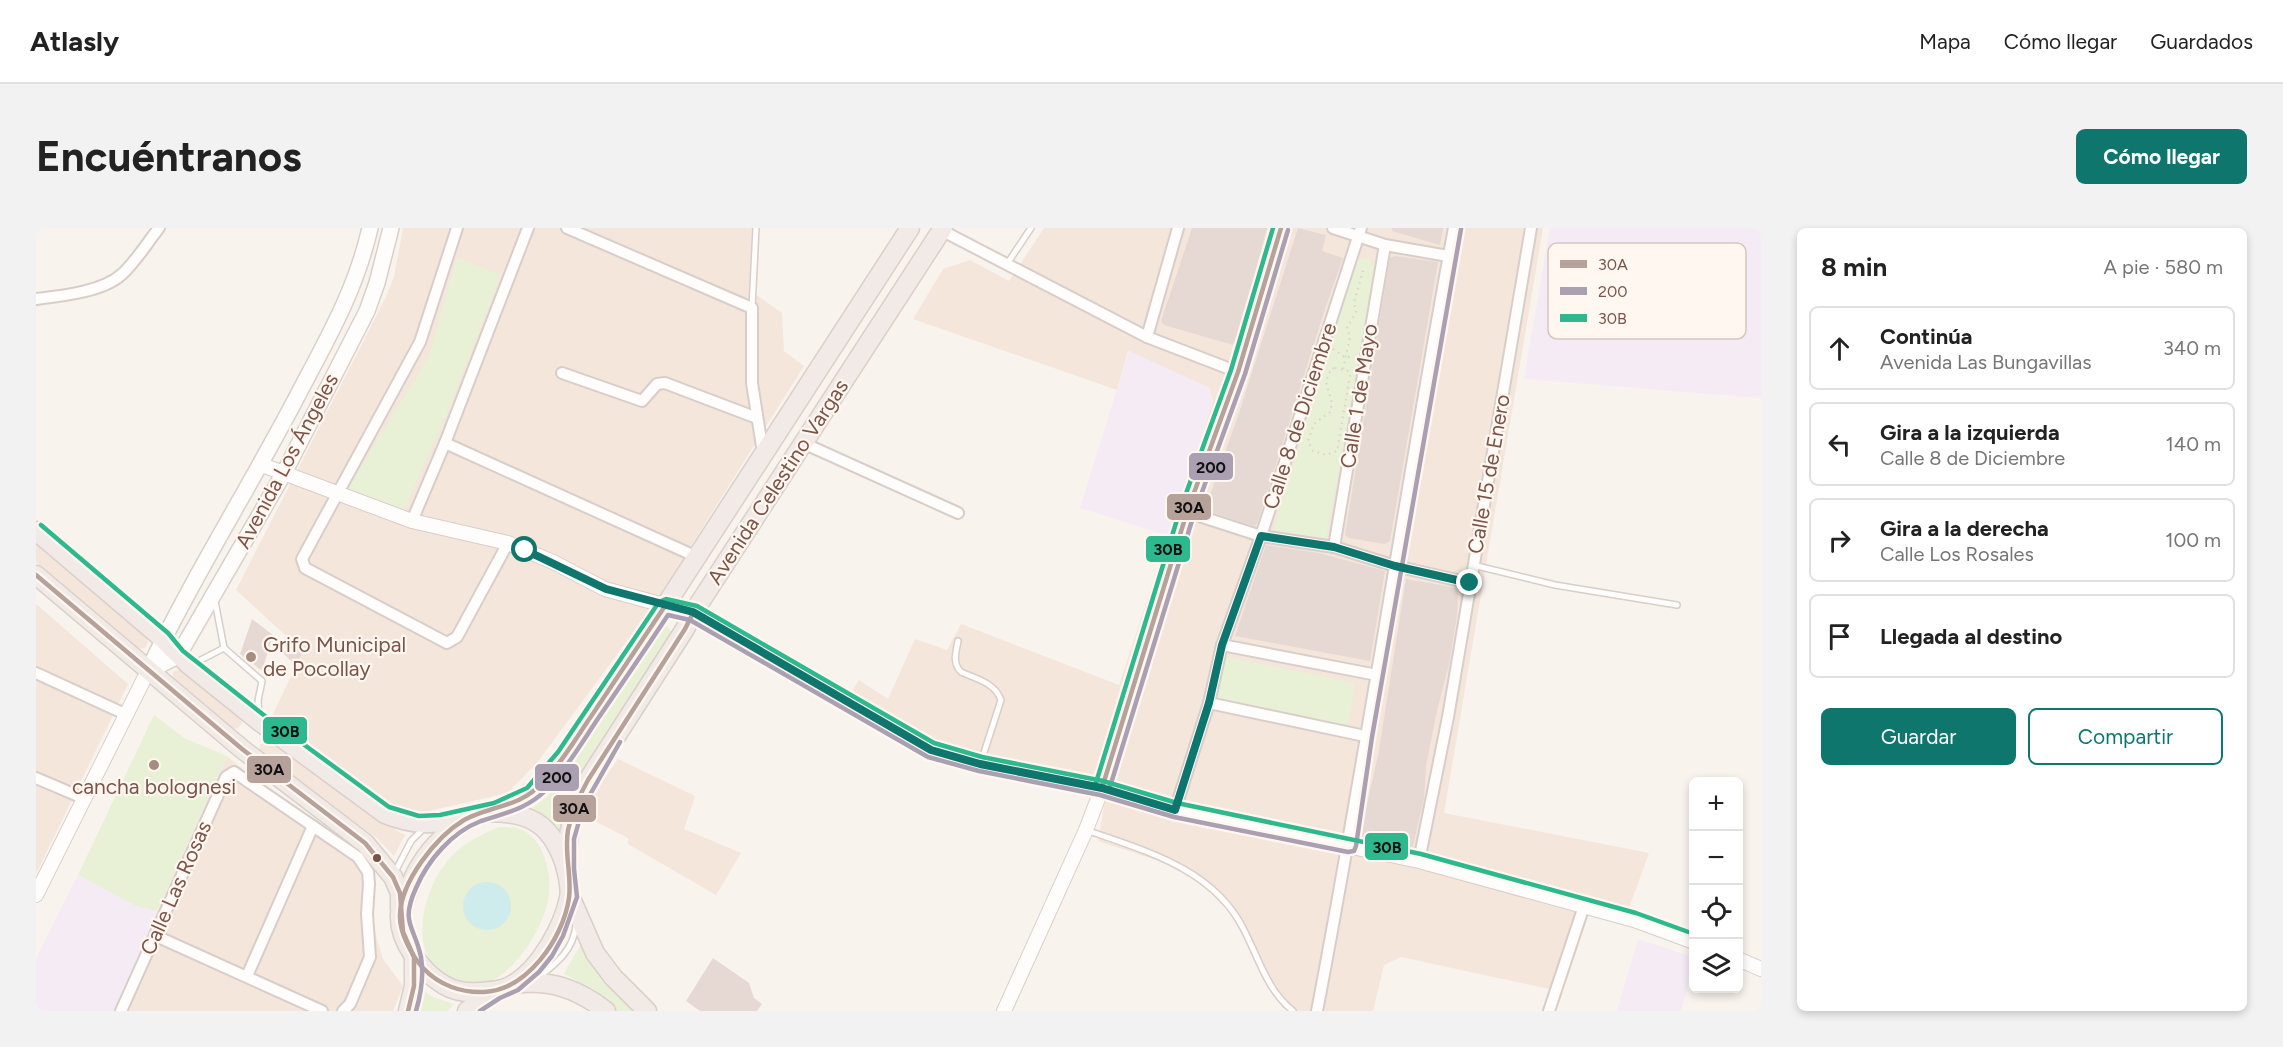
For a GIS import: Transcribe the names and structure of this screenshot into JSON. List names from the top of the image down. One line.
{"streets":{"highway":["Avenida Celestino Vargas"],"main road":["Avenida Los Ángeles"],"street":["Calle 1 de Mayo","Calle 8 de Diciembre","Calle 15 de Enero","Calle Las Rosas"]},"places":["Grifo Municipal de Pocollay","cancha bolognesi"],"lines":["transit line 30A","transit line 30B","transit line 200"],"legend":["30A","200","30B"],"page":{"header":"Atlasly","nav":["Mapa","Cómo llegar","Guardados"],"buttons":["Cómo llegar",["Guardar","Compartir"]],"title":"Encuéntranos","heading":["8 min","A pie · 580 m"],"list":[["Continúa","Avenida Las Bungavillas","340 m"],["Gira a la izquierda","Calle 8 de Diciembre","140 m"],["Gira a la derecha","Calle Los Rosales","100 m"],"Llegada al destino"],"map_buttons":["+","−"]}}
